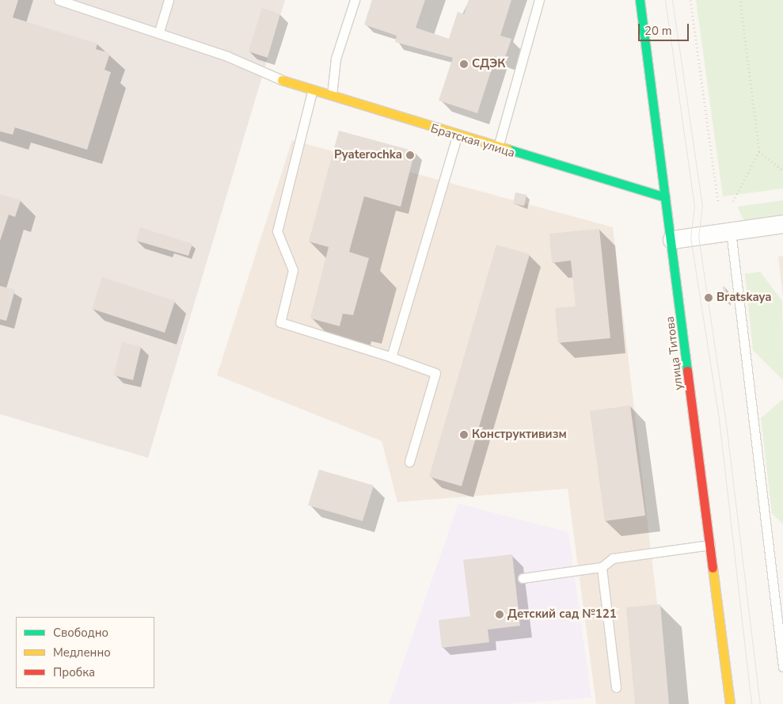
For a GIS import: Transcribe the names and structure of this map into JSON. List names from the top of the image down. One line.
{"streets":{"main road":["Братская улица","улица Титова"]},"crossings":[["Братская улица","улица Титова"]],"places":["СДЭК","Pyaterochka","Bratskaya","Конструктивизм","Детский сад №121"],"legend":["Свободно","Медленно","Пробка"],"scale_bar":"20 m"}
